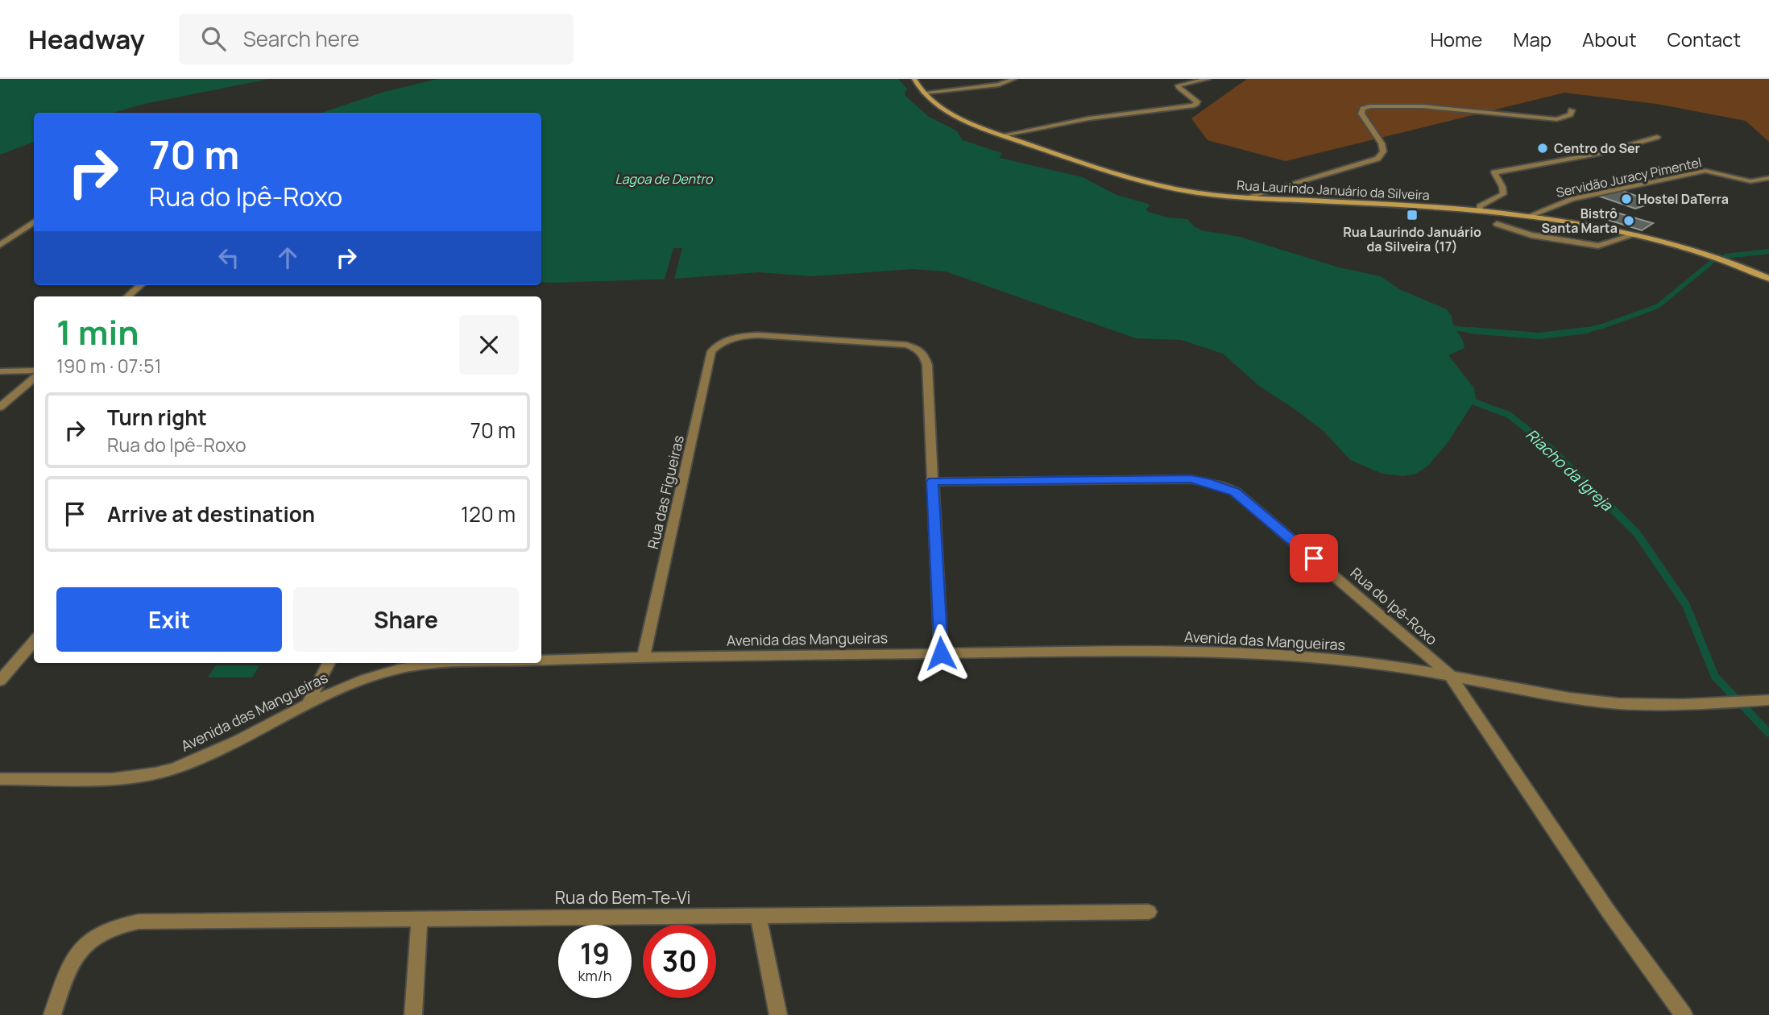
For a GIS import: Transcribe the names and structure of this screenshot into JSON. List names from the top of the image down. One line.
{"streets":{"main road":["Rua Laurindo Januário da Silveira"],"street":["Servidão Juracy Pimentel","Rua das Figueiras","Rua do Ipê-Roxo","Avenida das Mangueiras","Rua do Bem-Te-Vi"]},"crossings":[["Servidão Juracy Pimentel","Rua Laurindo Januário da Silveira"],["Rua das Figueiras","Rua do Ipê-Roxo"],["Rua das Figueiras","Avenida das Mangueiras"],["Rua do Ipê-Roxo","Avenida das Mangueiras"]],"water":["Lagoa de Dentro","Riacho da Igreja"],"places":{"other":["Centro do Ser","Hostel DaTerra","Bistrô Santa Marta"],"transit":["Rua Laurindo Januário da Silveira (17)"]},"page":{"header":"Headway","search":"Search here","nav":["Home","Map","About","Contact"],"turn":["70 m","Rua do Ipê-Roxo"],"heading":["1 min","190 m · 07:51"],"list":[{"name":"Turn right","note":"Rua do Ipê-Roxo","value":"70 m"},{"name":"Arrive at destination","value":"120 m"}],"buttons":["Exit","Share"],"speed":"19 km/h","limit":"30"}}
